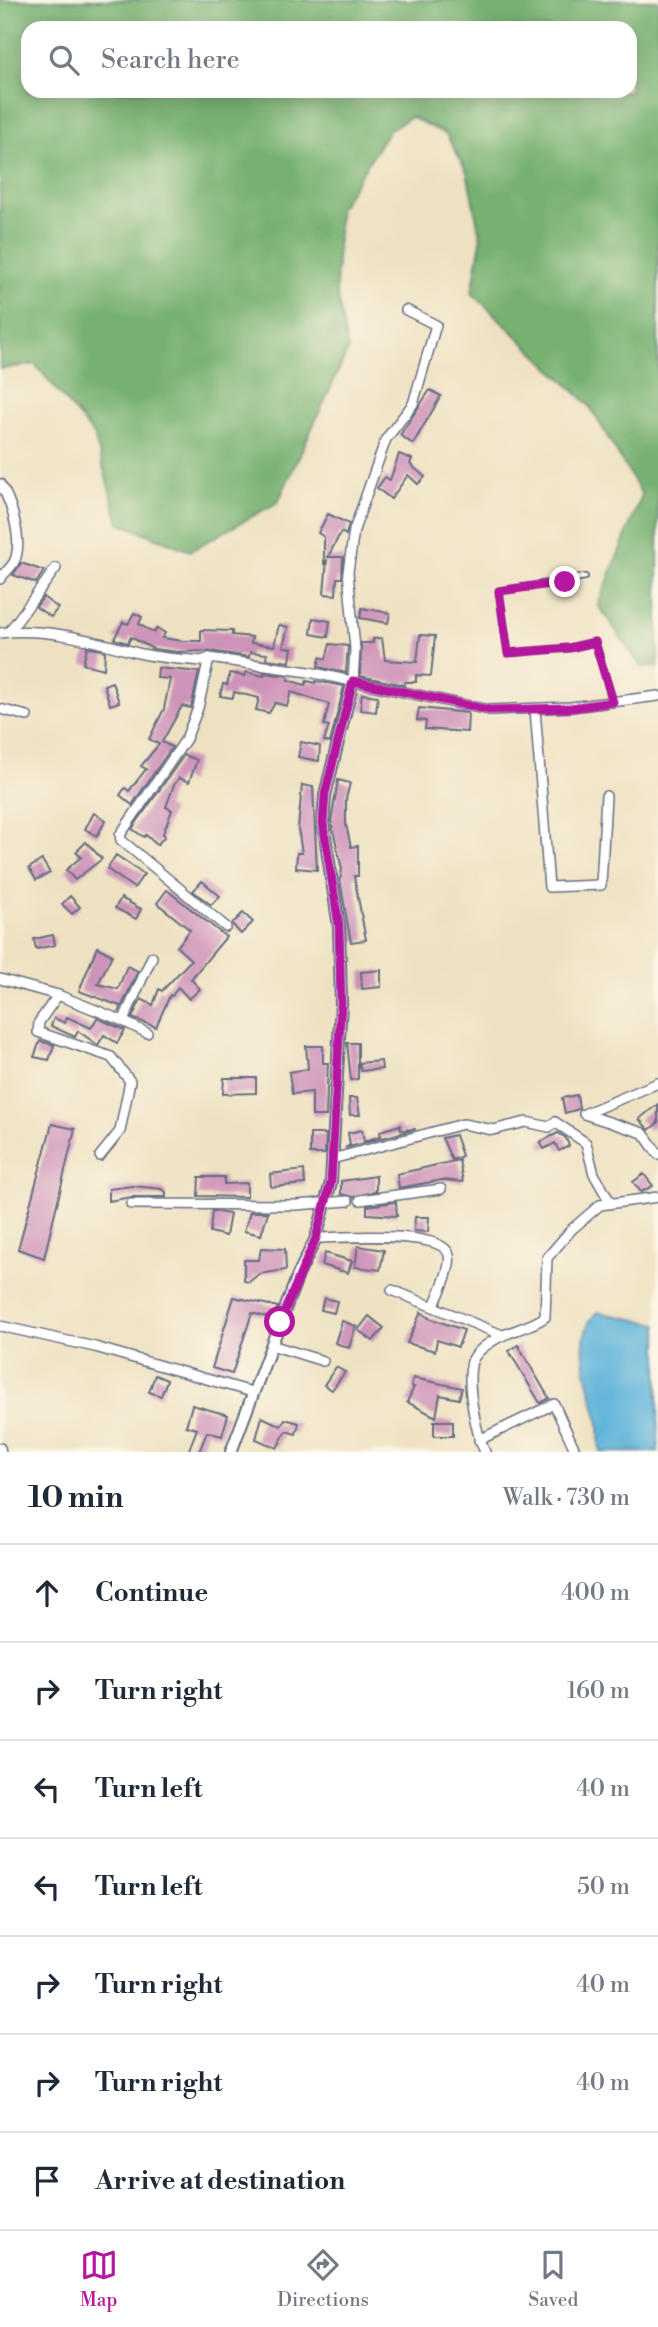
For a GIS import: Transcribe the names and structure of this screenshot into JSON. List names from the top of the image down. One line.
{"page":{"search":"Search here","heading":["10 min","Walk · 730 m"],"list":[["Continue","400 m"],["Turn right","160 m"],["Turn left","40 m"],["Turn left","50 m"],["Turn right","40 m"],["Turn right","40 m"],"Arrive at destination"],"nav":["Map","Directions","Saved"]}}
